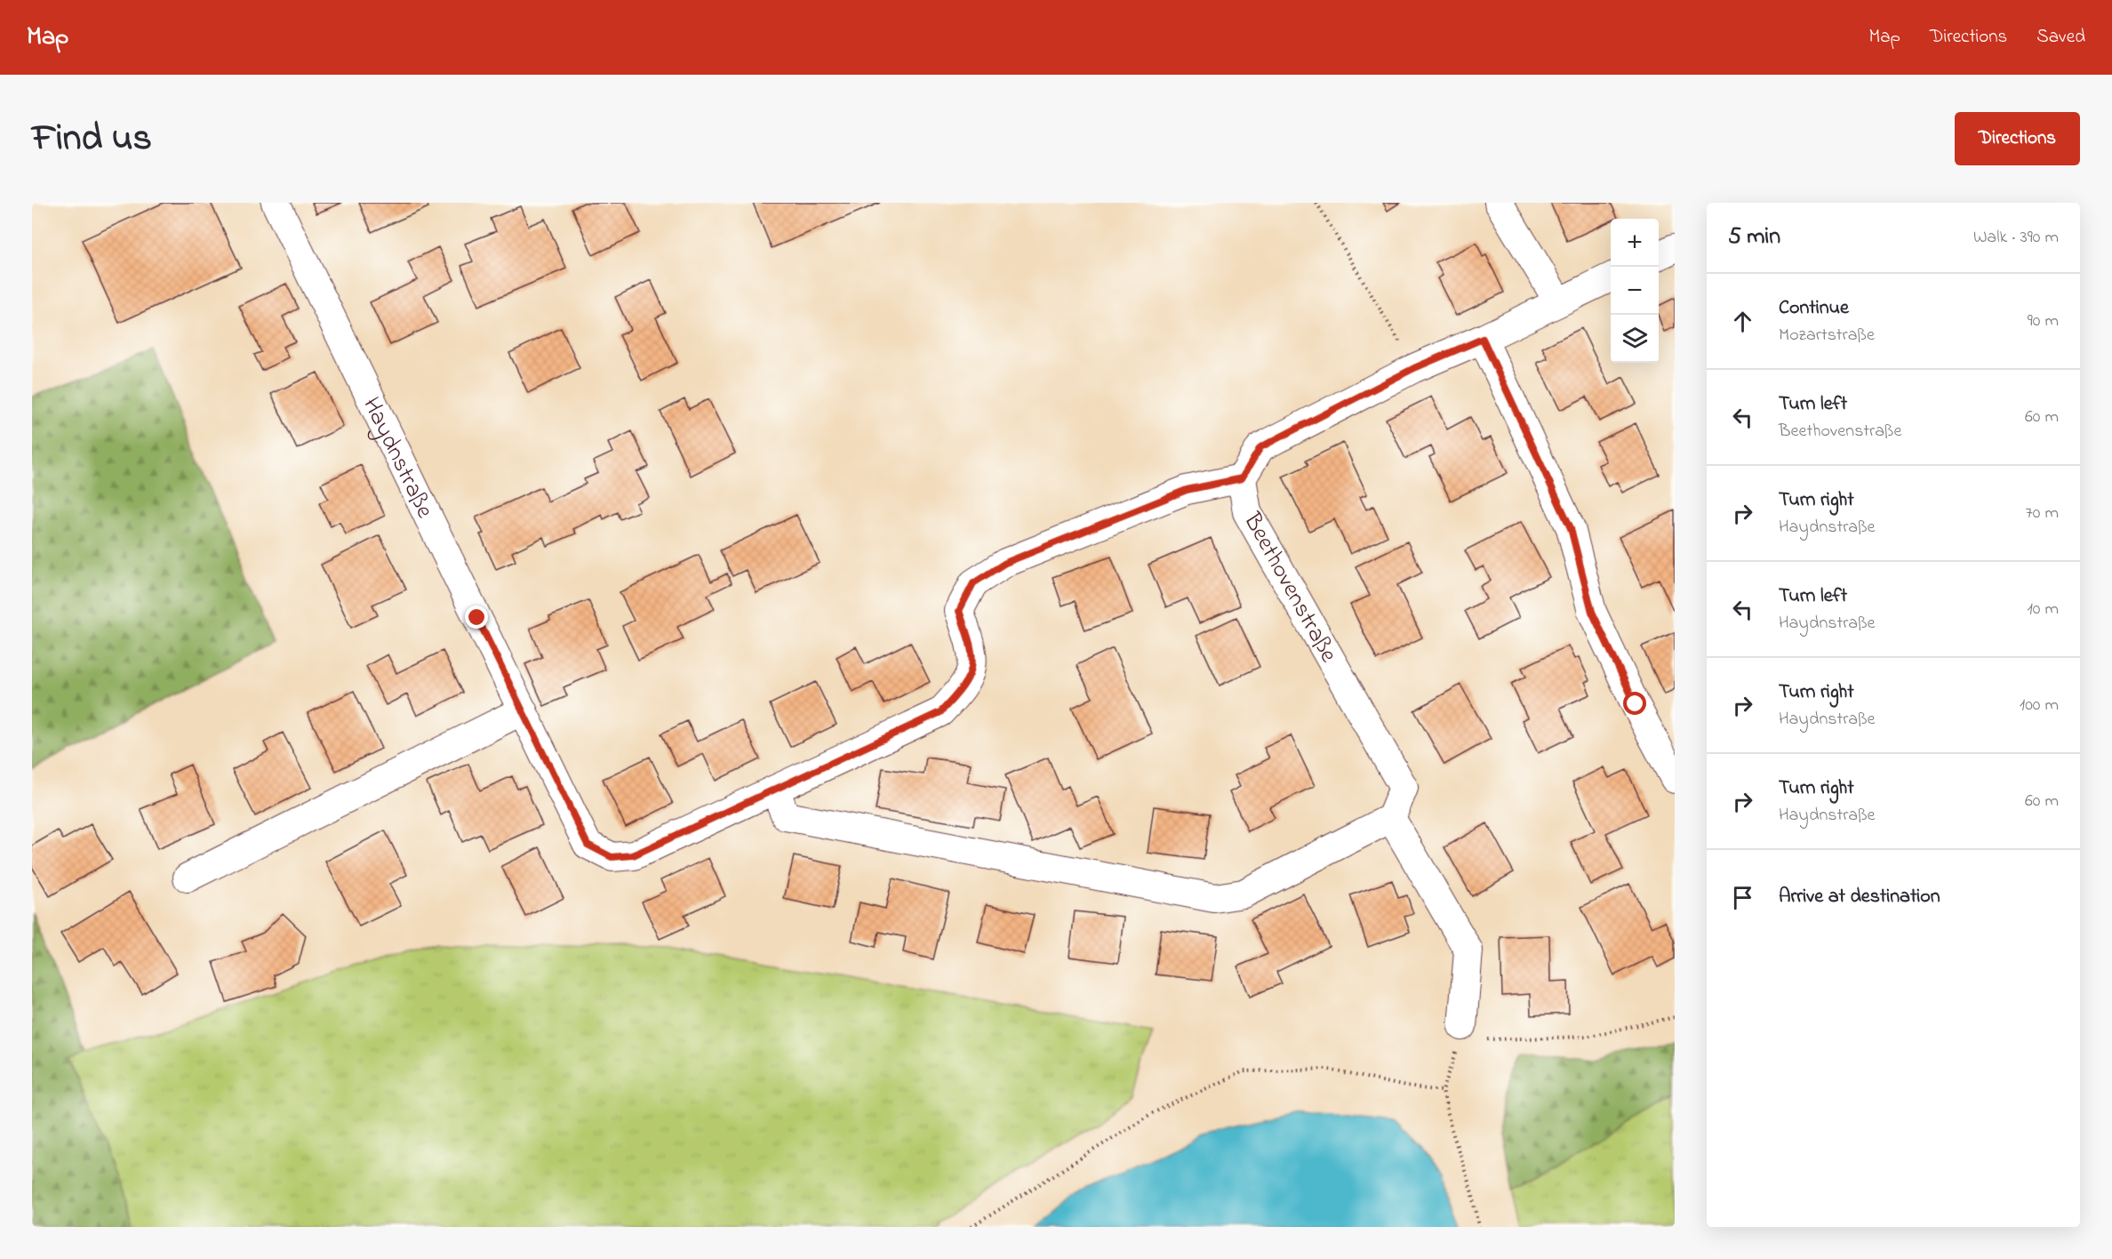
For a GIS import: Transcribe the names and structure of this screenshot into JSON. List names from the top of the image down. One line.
{"streets":{"street":["Haydnstraße","Beethovenstraße"]},"crossings":[["Haydnstraße","Beethovenstraße"]],"page":{"header":"Map","nav":["Map","Directions","Saved"],"title":"Find us","buttons":"Directions","heading":["5 min","Walk · 390 m"],"map_buttons":["+","−"],"list":[["Continue","Mozartstraße","90 m"],["Turn left","Beethovenstraße","60 m"],["Turn right","Haydnstraße","70 m"],["Turn left","Haydnstraße","10 m"],["Turn right","Haydnstraße","100 m"],["Turn right","Haydnstraße","60 m"],"Arrive at destination"]}}
